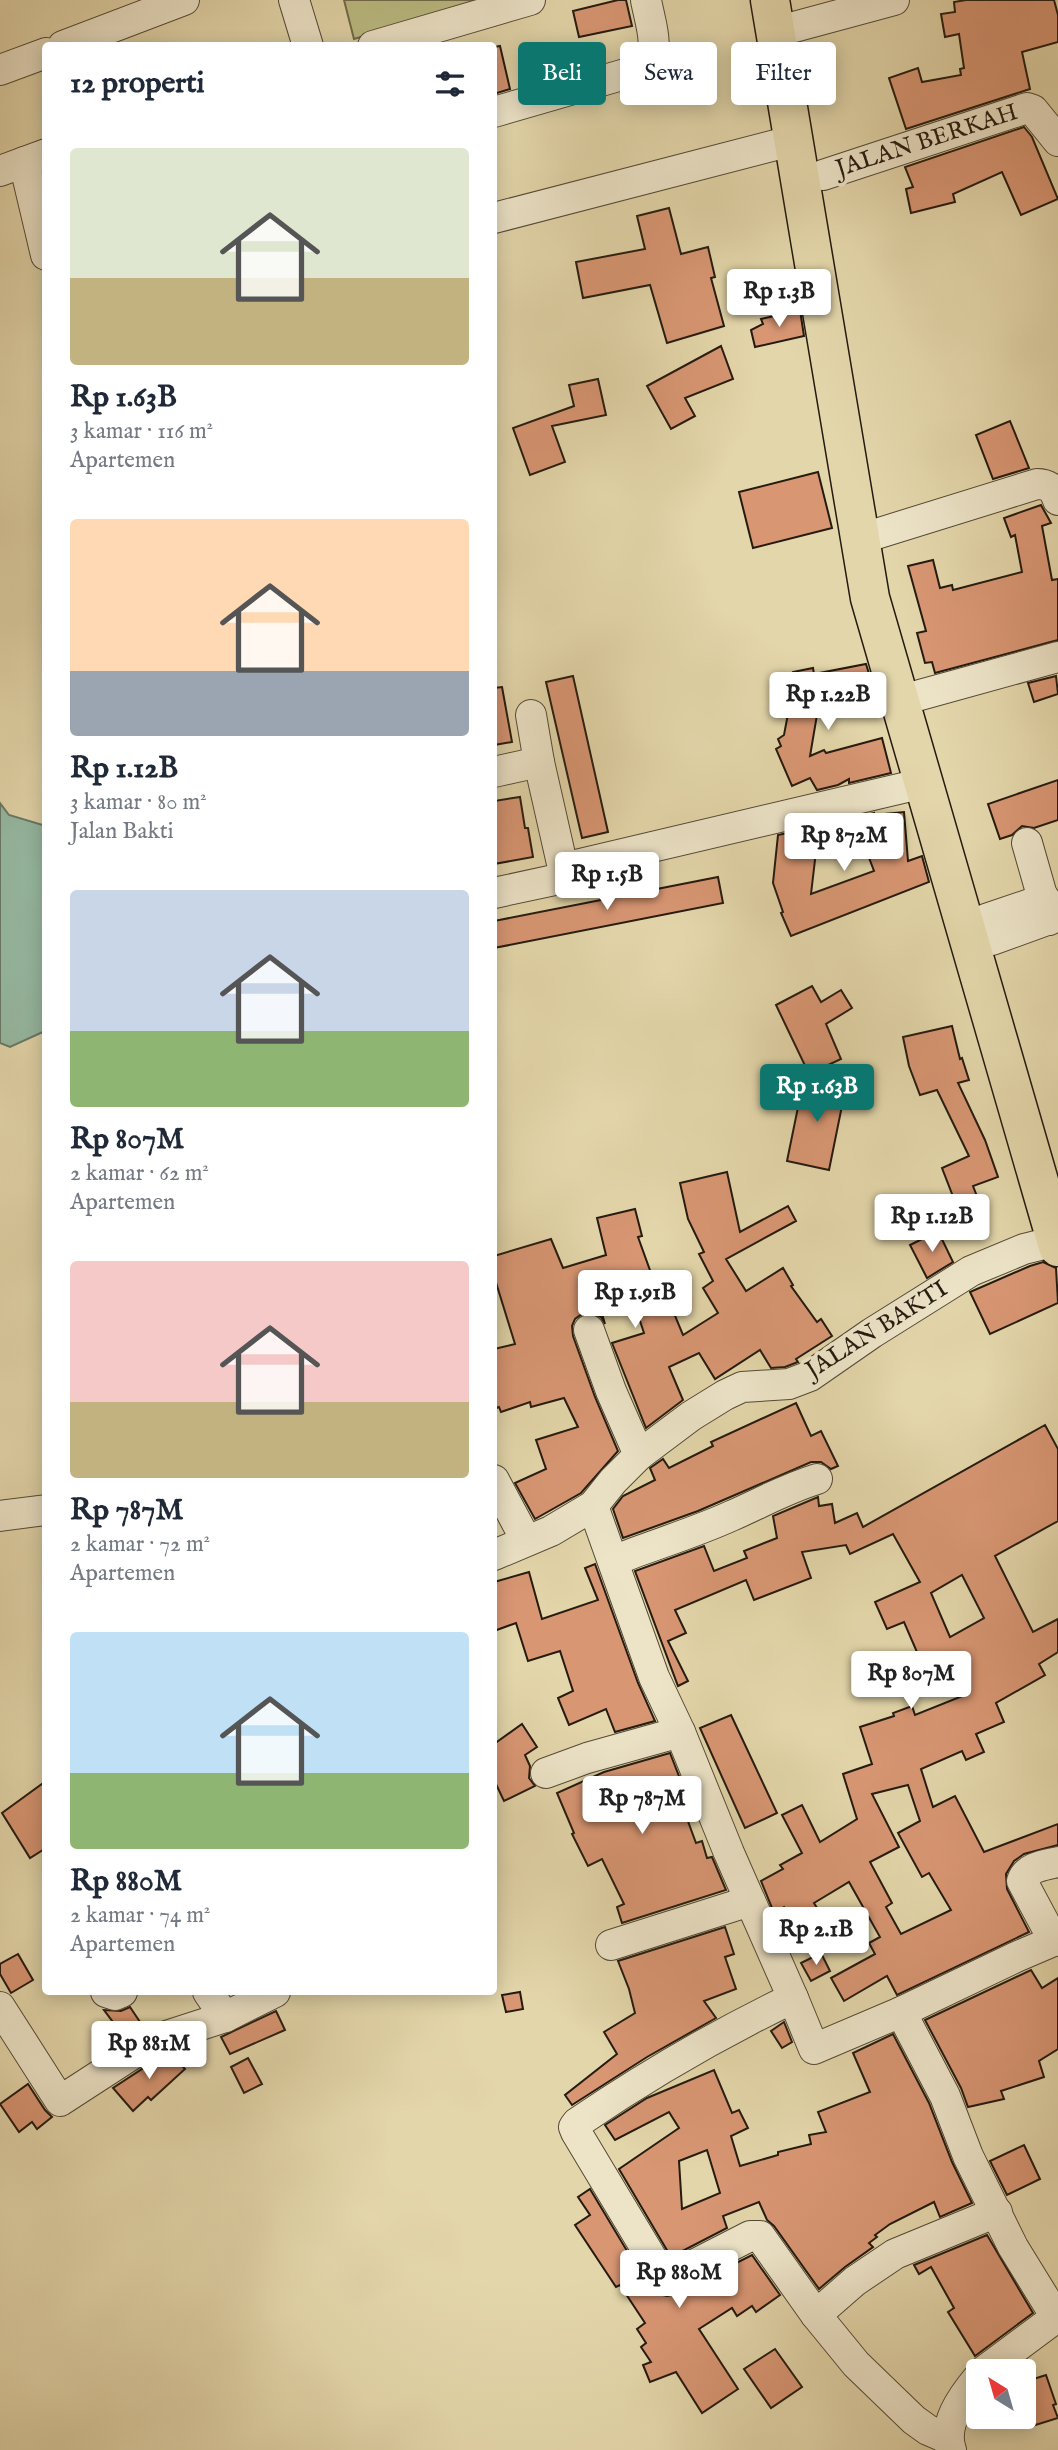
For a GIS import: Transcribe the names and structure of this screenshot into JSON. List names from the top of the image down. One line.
{"streets":{"street":["JALAN BERKAH","JALAN BAKTI"]},"north":"top left","page":{"chip":["Beli","Sewa","Filter"],"heading":"12 properti","list":[{"name":"Rp 1.63B","note":"3 kamar · 116 m² · Apartemen"},{"name":"Rp 1.12B","note":"3 kamar · 80 m² · Jalan Bakti"},{"name":"Rp 807M","note":"2 kamar · 62 m² · Apartemen"},{"name":"Rp 787M","note":"2 kamar · 72 m² · Apartemen"},{"name":"Rp 880M","note":"2 kamar · 74 m² · Apartemen"}],"price":["Rp 1.3B","Rp 1.22B","Rp 872M","Rp 1.5B","Rp 1.63B","Rp 1.12B","Rp 1.91B","Rp 807M","Rp 787M","Rp 2.1B","Rp 881M","Rp 880M"]}}
